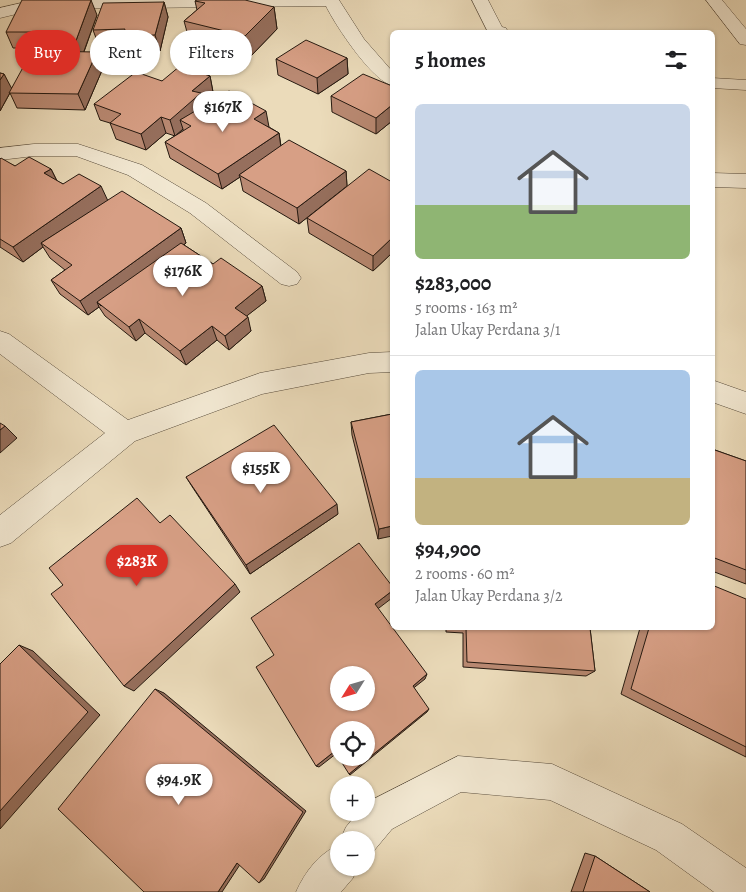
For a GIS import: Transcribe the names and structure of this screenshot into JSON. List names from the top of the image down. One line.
{"north":"bottom left","page":{"chip":["Buy","Rent","Filters"],"heading":"5 homes","list":[{"name":"$283,000","note":"5 rooms · 163 m² · Jalan Ukay Perdana 3/1"},{"name":"$94,900","note":"2 rooms · 60 m² · Jalan Ukay Perdana 3/2"}],"price":["$167K","$176K","$155K","$283K","$94.9K"],"map_buttons":["+","−"]}}
